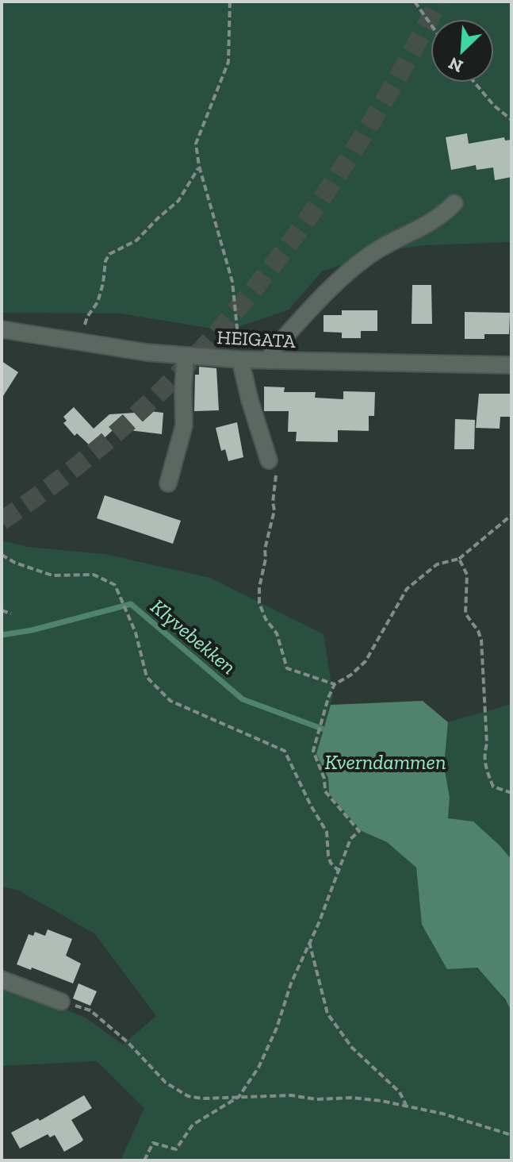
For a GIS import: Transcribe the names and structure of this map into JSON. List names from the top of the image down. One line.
{"streets":{"street":["HEIGATA"]},"water":["Klyvebekken","Kverndammen"],"north":"bottom left"}
